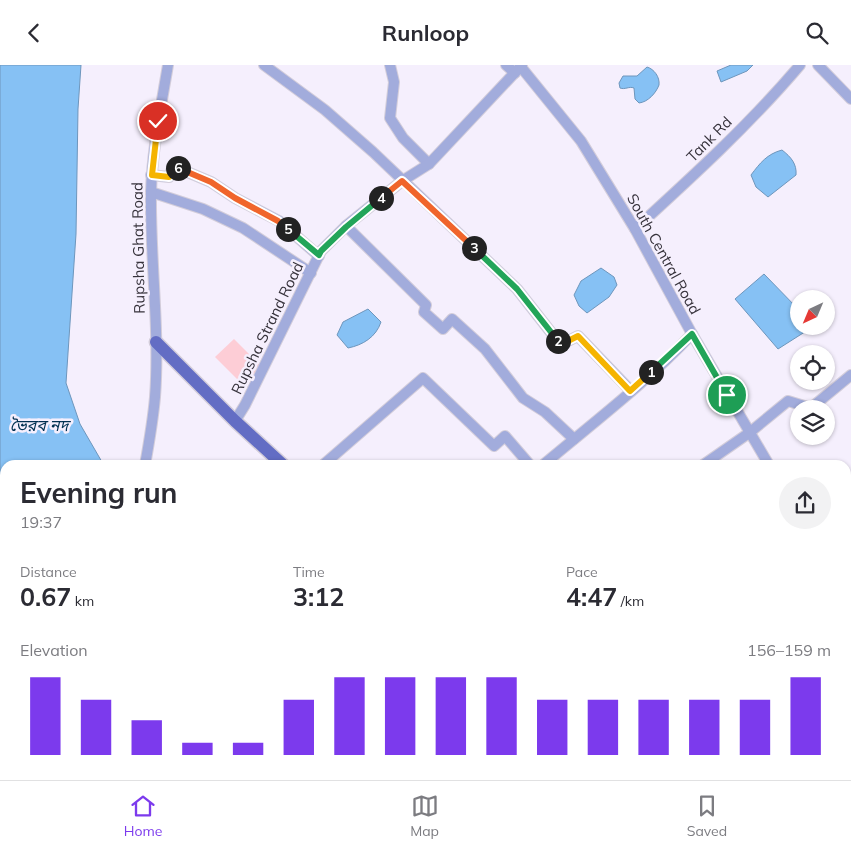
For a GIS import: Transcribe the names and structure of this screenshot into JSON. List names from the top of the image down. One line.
{"streets":{"street":["Tank Rd","Rupsha Ghat Road","South Central Road","Rupsha Strand Road"]},"crossings":[["Tank Rd","South Central Road"],["South Central Road","Rupsha Strand Road"]],"water":["ভৈরব নদ"],"north":"bottom left","page":{"header":"Runloop","pins":["6","4","5","3","2","1"],"heading":["Evening run","19:37"],"stats":[["Distance","0.67 km"],["Time","3:12"],["Pace","4:47 /km"]],"chart":["Elevation","156–159 m"],"tabs":["Home","Map","Saved"]}}
